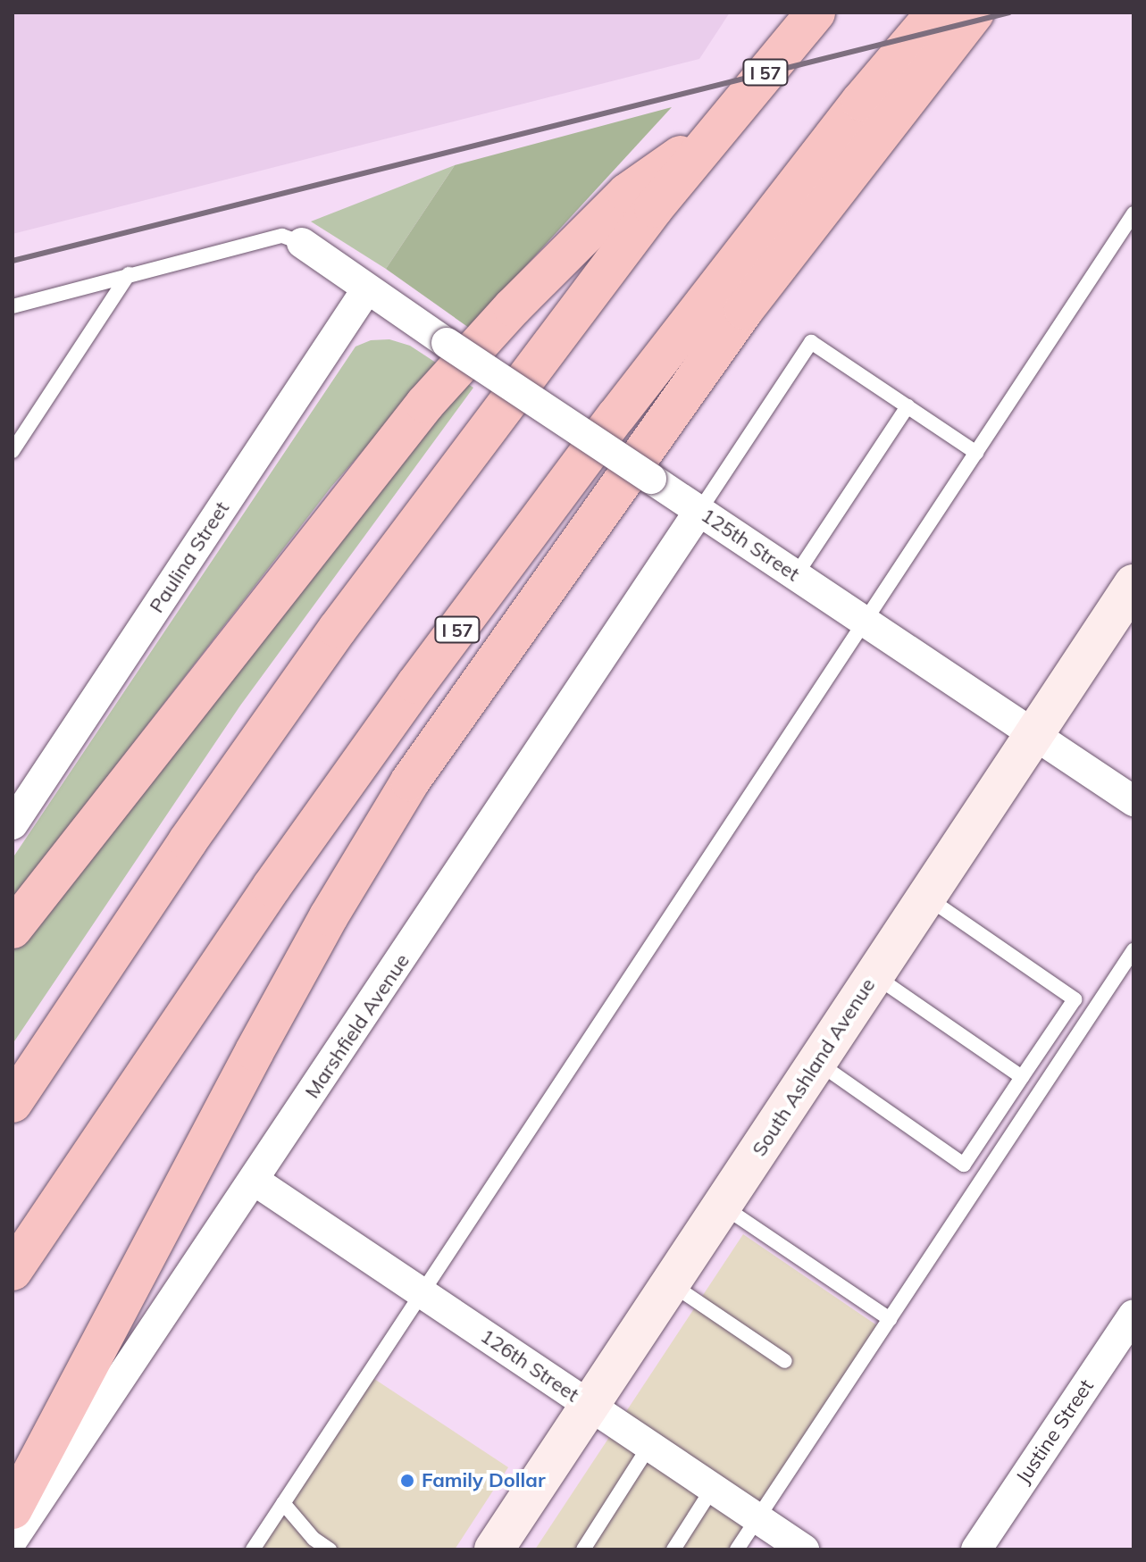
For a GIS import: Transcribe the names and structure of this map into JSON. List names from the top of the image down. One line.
{"streets":{"highway":["I 57"],"main road":["South Ashland Avenue"],"street":["125th Street","Paulina Street","Marshfield Avenue","126th Street","Justine Street"]},"crossings":[["125th Street","Paulina Street"],["125th Street","Marshfield Avenue"],["125th Street","South Ashland Avenue"],["Marshfield Avenue","126th Street"],["South Ashland Avenue","126th Street"]],"places":["Family Dollar"]}
